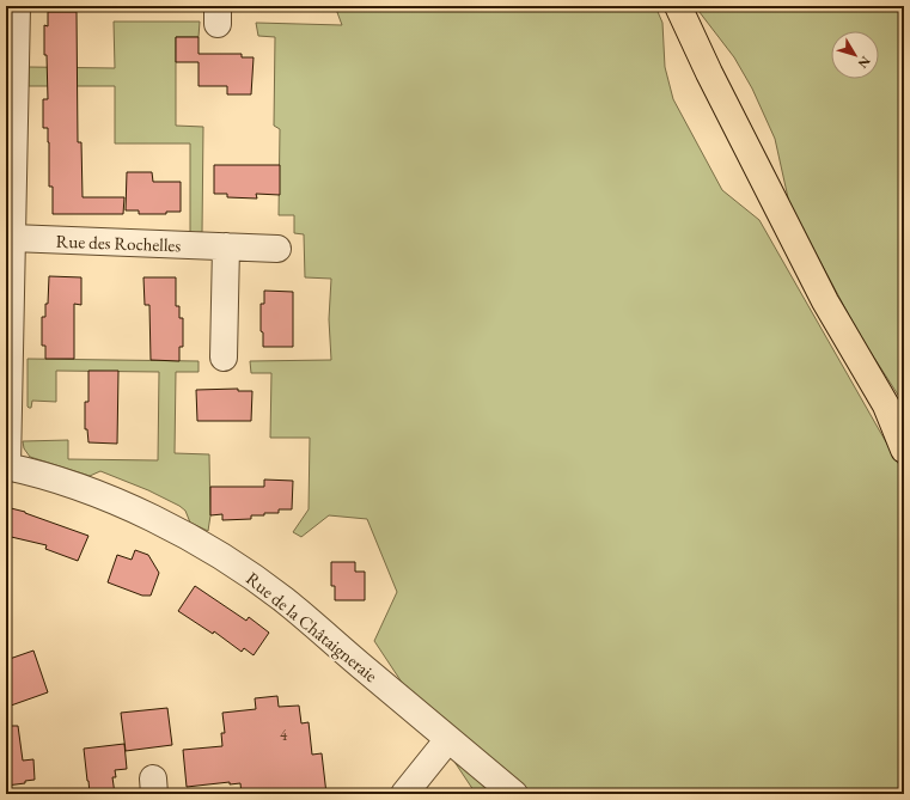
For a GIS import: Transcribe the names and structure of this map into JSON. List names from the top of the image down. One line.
{"streets":{"street":["Rue des Rochelles","Rue de la Châtaigneraie"]},"house_numbers":["4"],"north":"bottom right"}
